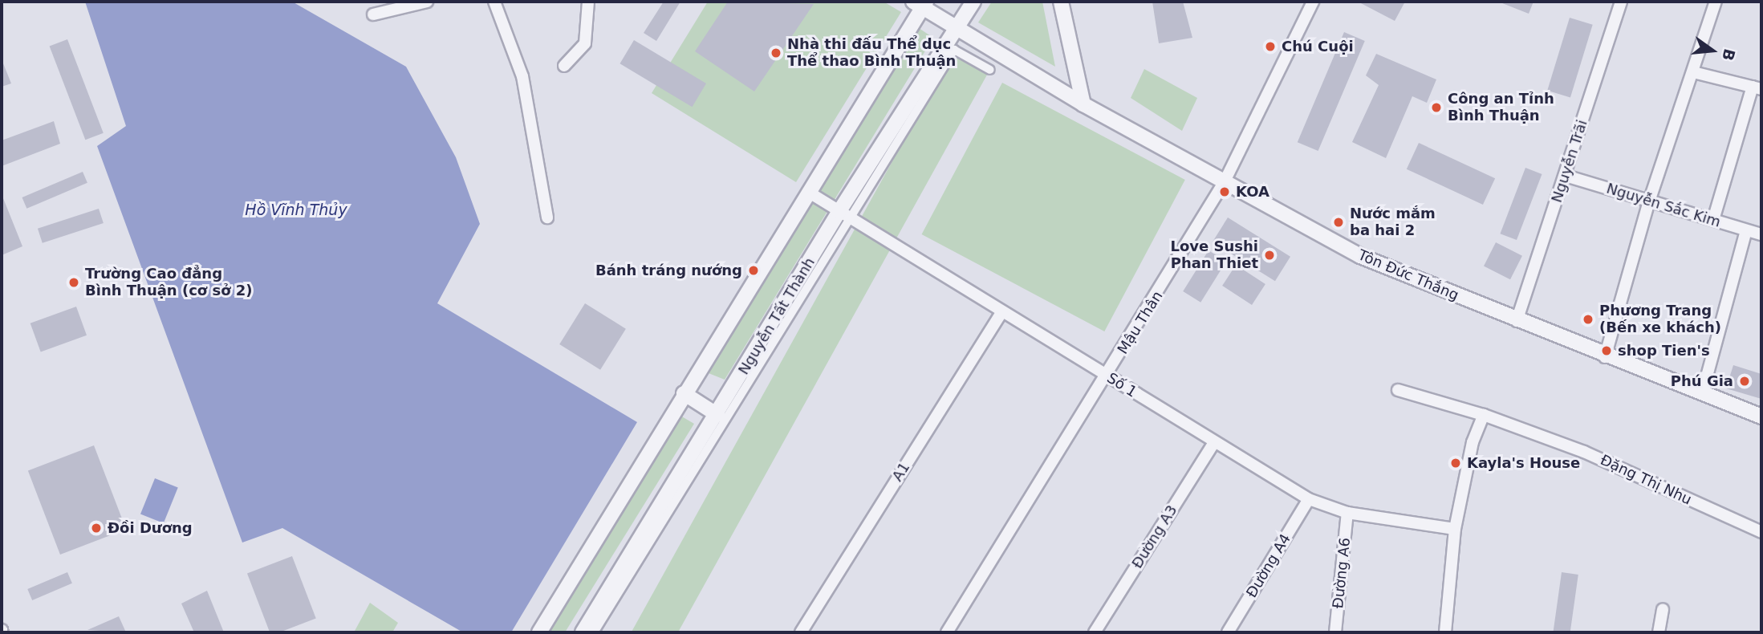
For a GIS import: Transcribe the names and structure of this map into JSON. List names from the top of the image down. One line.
{"streets":{"street":["Nguyễn Trãi","Nguyễn Sắc Kim","Tôn Đức Thắng","Nguyễn Tất Thành","Mậu Thân","Số 1","A1","Đặng Thị Nhu","Đường A3","Đường A4","Đường A6"]},"crossings":[["Nguyễn Trãi","Nguyễn Sắc Kim"],["Nguyễn Trãi","Tôn Đức Thắng"],["Tôn Đức Thắng","Nguyễn Tất Thành"],["Tôn Đức Thắng","Mậu Thân"],["Nguyễn Tất Thành","Số 1"],["Mậu Thân","Số 1"],["Số 1","A1"],["Số 1","Đường A3"],["Số 1","Đường A4"],["Số 1","Đường A6"]],"water":["Hồ Vĩnh Thủy"],"places":["Chú Cuội","Nhà thi đấu Thể dục Thể thao Bình Thuận","Công an Tỉnh Bình Thuận","KOA","Nước mắm ba hai 2","Love Sushi Phan Thiet","Bánh tráng nướng","Trường Cao đẳng Bình Thuận (cơ sở 2)","Phương Trang (Bến xe khách)","shop Tien's","Phú Gia","Kayla's House","Đồi Dương"],"north":"right"}
